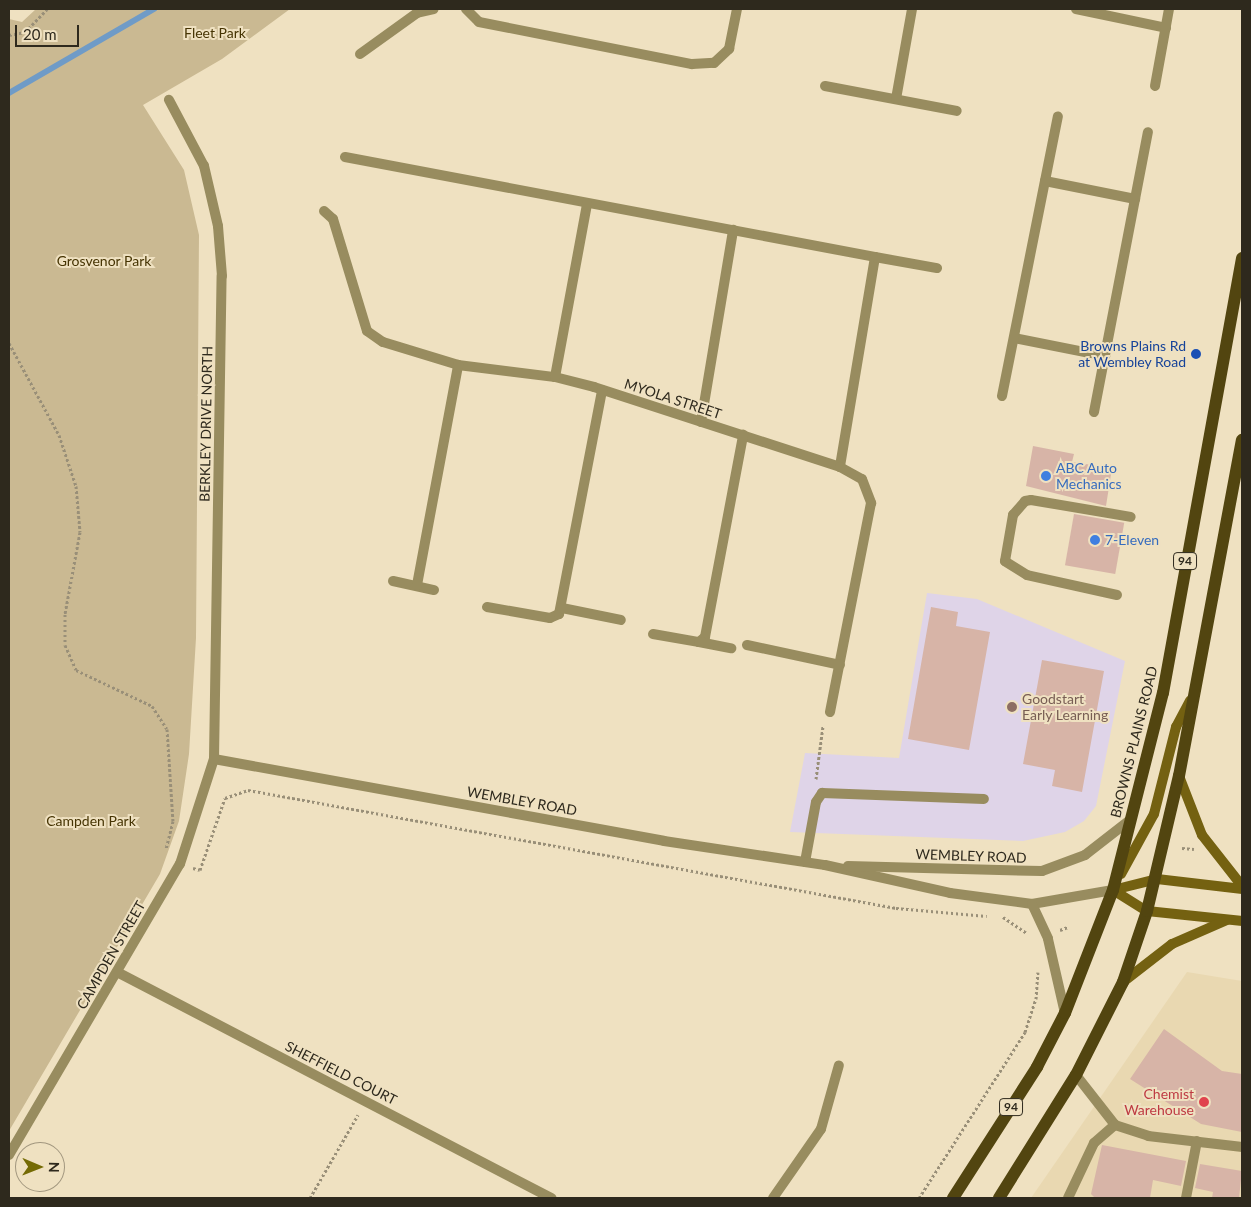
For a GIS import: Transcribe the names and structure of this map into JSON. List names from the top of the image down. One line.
{"streets":{"main road":["94","BROWNS PLAINS ROAD","WEMBLEY ROAD"],"street":["MYOLA STREET","BERKLEY DRIVE NORTH","CAMPDEN STREET","SHEFFIELD COURT"]},"crossings":[["BERKLEY DRIVE NORTH","WEMBLEY ROAD"],["BERKLEY DRIVE NORTH","CAMPDEN STREET"],["94","WEMBLEY ROAD"],["BROWNS PLAINS ROAD","WEMBLEY ROAD"],["WEMBLEY ROAD","CAMPDEN STREET"],["CAMPDEN STREET","SHEFFIELD COURT"]],"parks":["Fleet Park","Grosvenor Park","Campden Park"],"places":["Browns Plains Rd at Wembley Road","ABC Auto Mechanics","7-Eleven","Goodstart Early Learning","Chemist Warehouse"],"scale_bar":"20 m","north":"right"}
